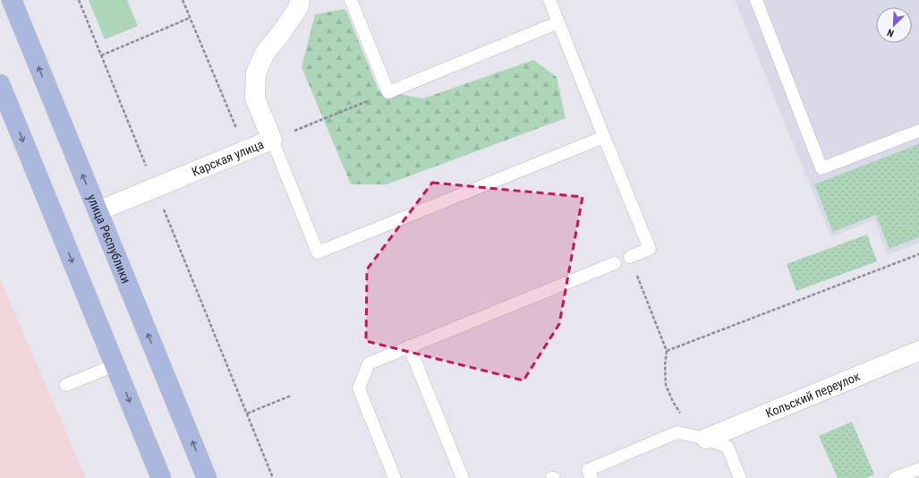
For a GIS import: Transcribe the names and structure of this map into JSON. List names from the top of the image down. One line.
{"streets":{"main road":["улица Республики"],"street":["Карская улица","Кольский переулок"]},"crossings":[["Карская улица","улица Республики"]],"north":"bottom left"}
